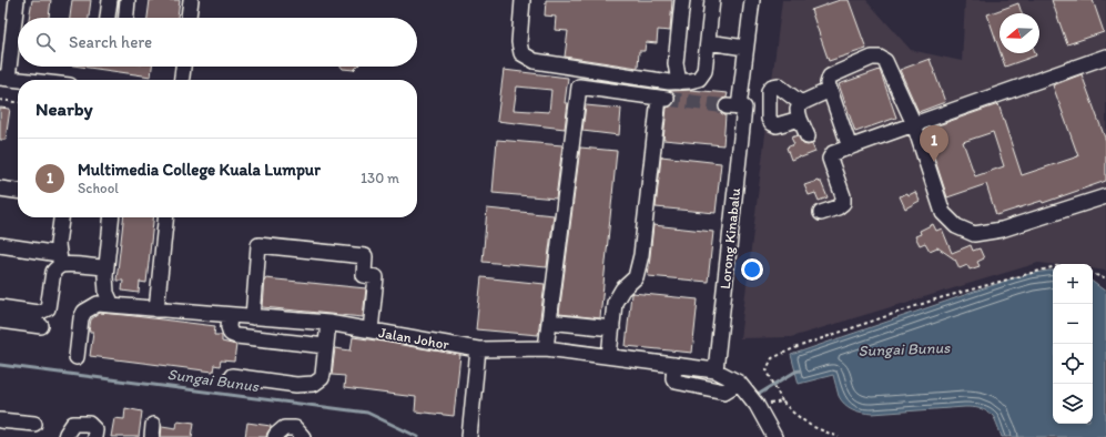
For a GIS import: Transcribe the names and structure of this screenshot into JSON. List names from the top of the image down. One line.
{"streets":{"lane":["Lorong Kinabalu","Jalan Johor"]},"crossings":[["Lorong Kinabalu","Jalan Johor"]],"water":["Sungai Bunus"],"north":"left","page":{"search":"Search here","heading":"Nearby","pins":"1","list":[{"mark":"1","name":"Multimedia College Kuala Lumpur","note":"School","value":"130 m"}],"map_buttons":["+","−"]}}
